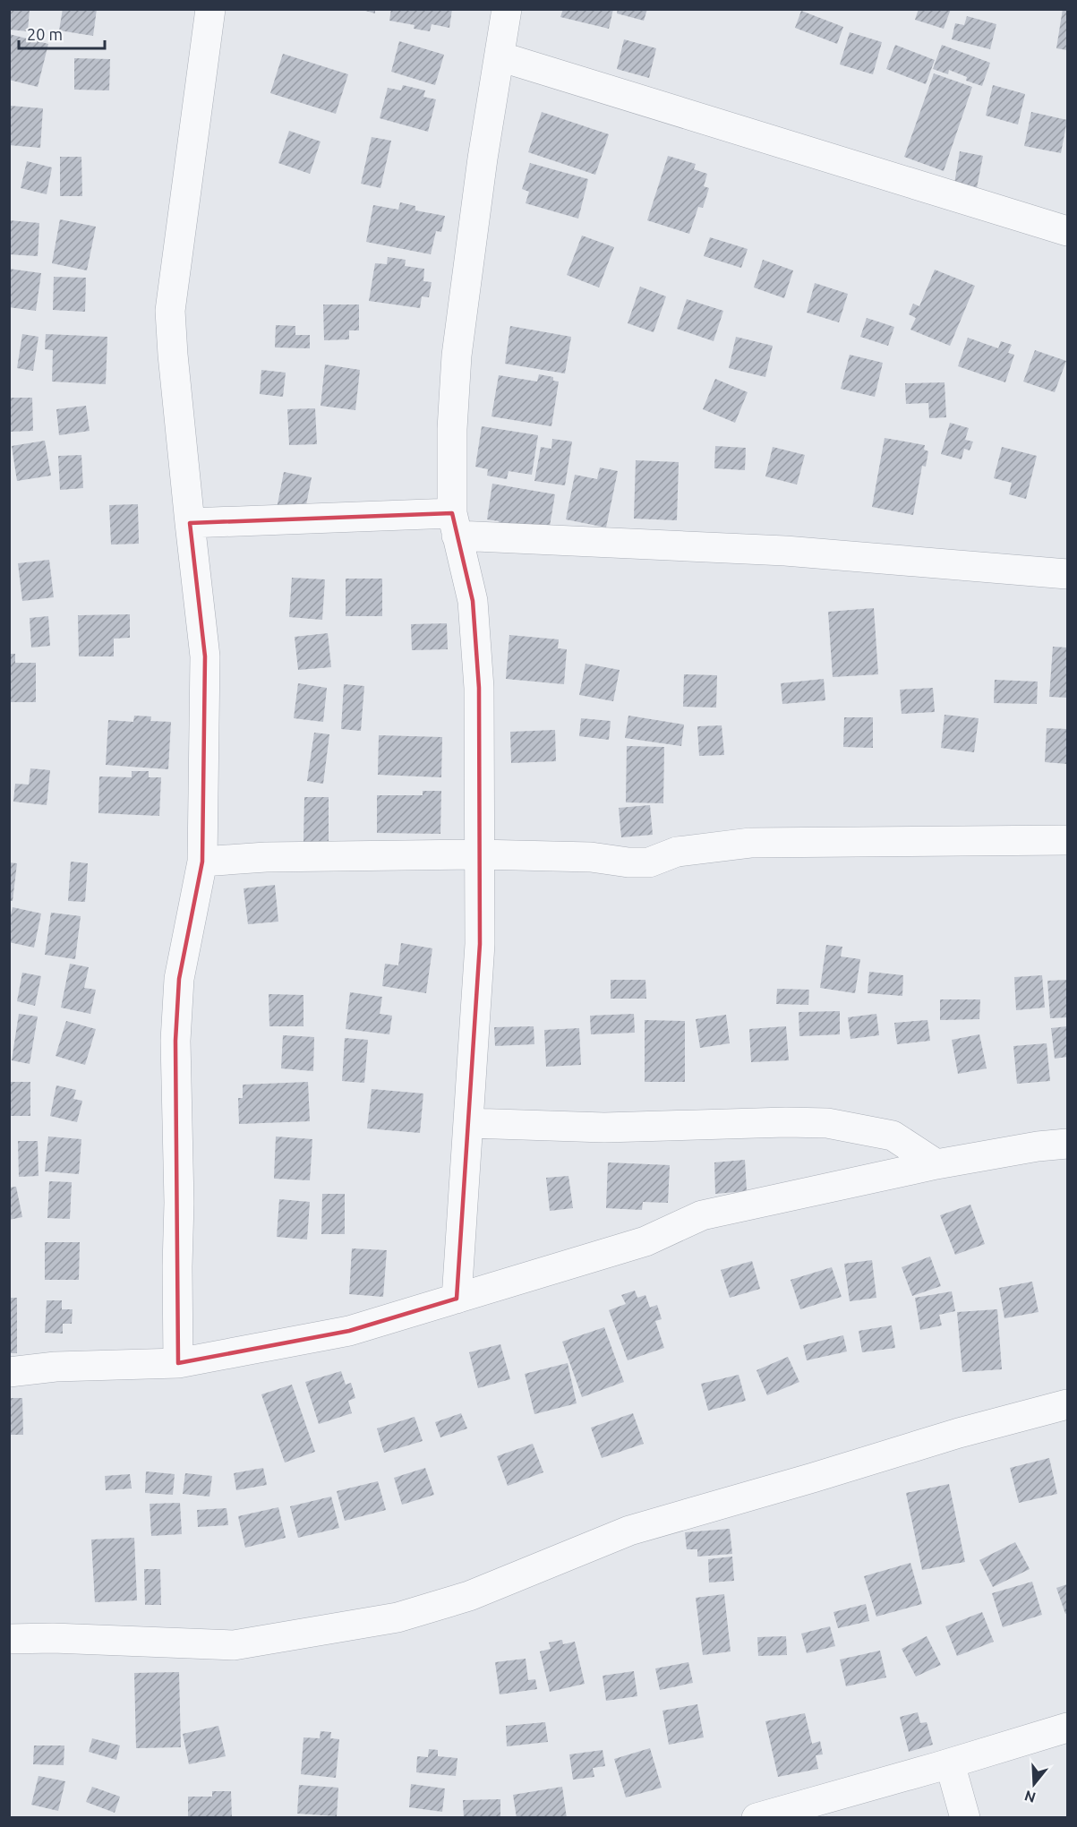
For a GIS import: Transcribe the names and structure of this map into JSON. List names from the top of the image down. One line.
{"scale_bar":"20 m","north":"bottom"}
